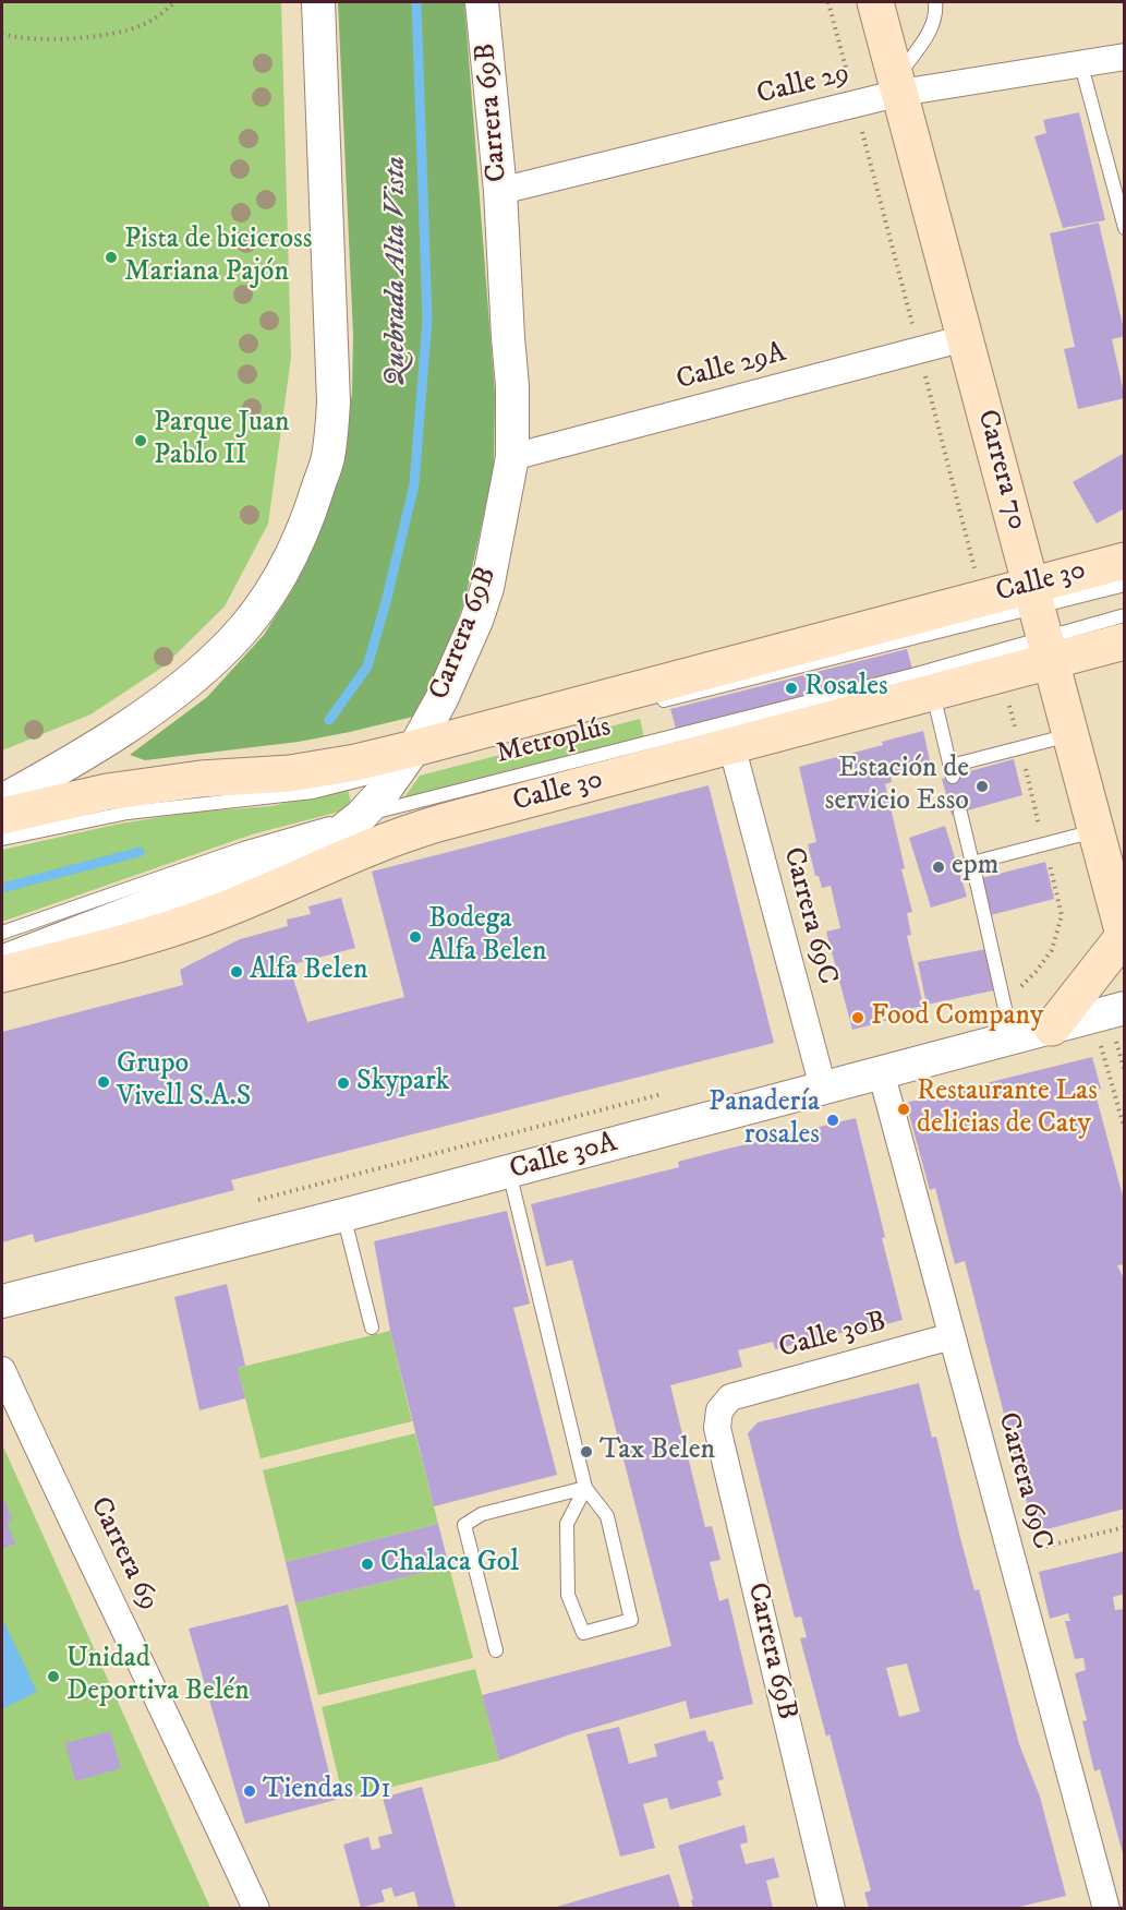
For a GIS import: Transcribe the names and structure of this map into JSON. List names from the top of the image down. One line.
{"streets":{"main road":["Carrera 70","Calle 30"],"street":["Calle 29","Carrera 69B","Calle 29A","Carrera 69C","Calle 30A","Calle 30B","Carrera 69"],"lane":["Metroplús"]},"crossings":[["Calle 29","Carrera 69B"],["Calle 29","Carrera 70"],["Carrera 69B","Calle 29A"],["Carrera 69B","Calle 30"],["Carrera 69B","Metroplús"],["Carrera 69B","Calle 30B"],["Calle 29A","Carrera 70"],["Carrera 70","Calle 30"],["Carrera 70","Metroplús"],["Calle 30","Metroplús"],["Carrera 69C","Calle 30A"],["Carrera 69C","Calle 30B"]],"water":["Quebrada Alta Vista"],"places":["Pista de bicicross Mariana Pajón","Parque Juan Pablo II","Rosales","Estación de servicio Esso","epm","Bodega Alfa Belen","Alfa Belen","Food Company","Grupo Vivell S.A.S","Skypark","Restaurante Las delicias de Caty","Panadería rosales","Tax Belen","Chalaca Gol","Unidad Deportiva Belén","Tiendas D1"]}
